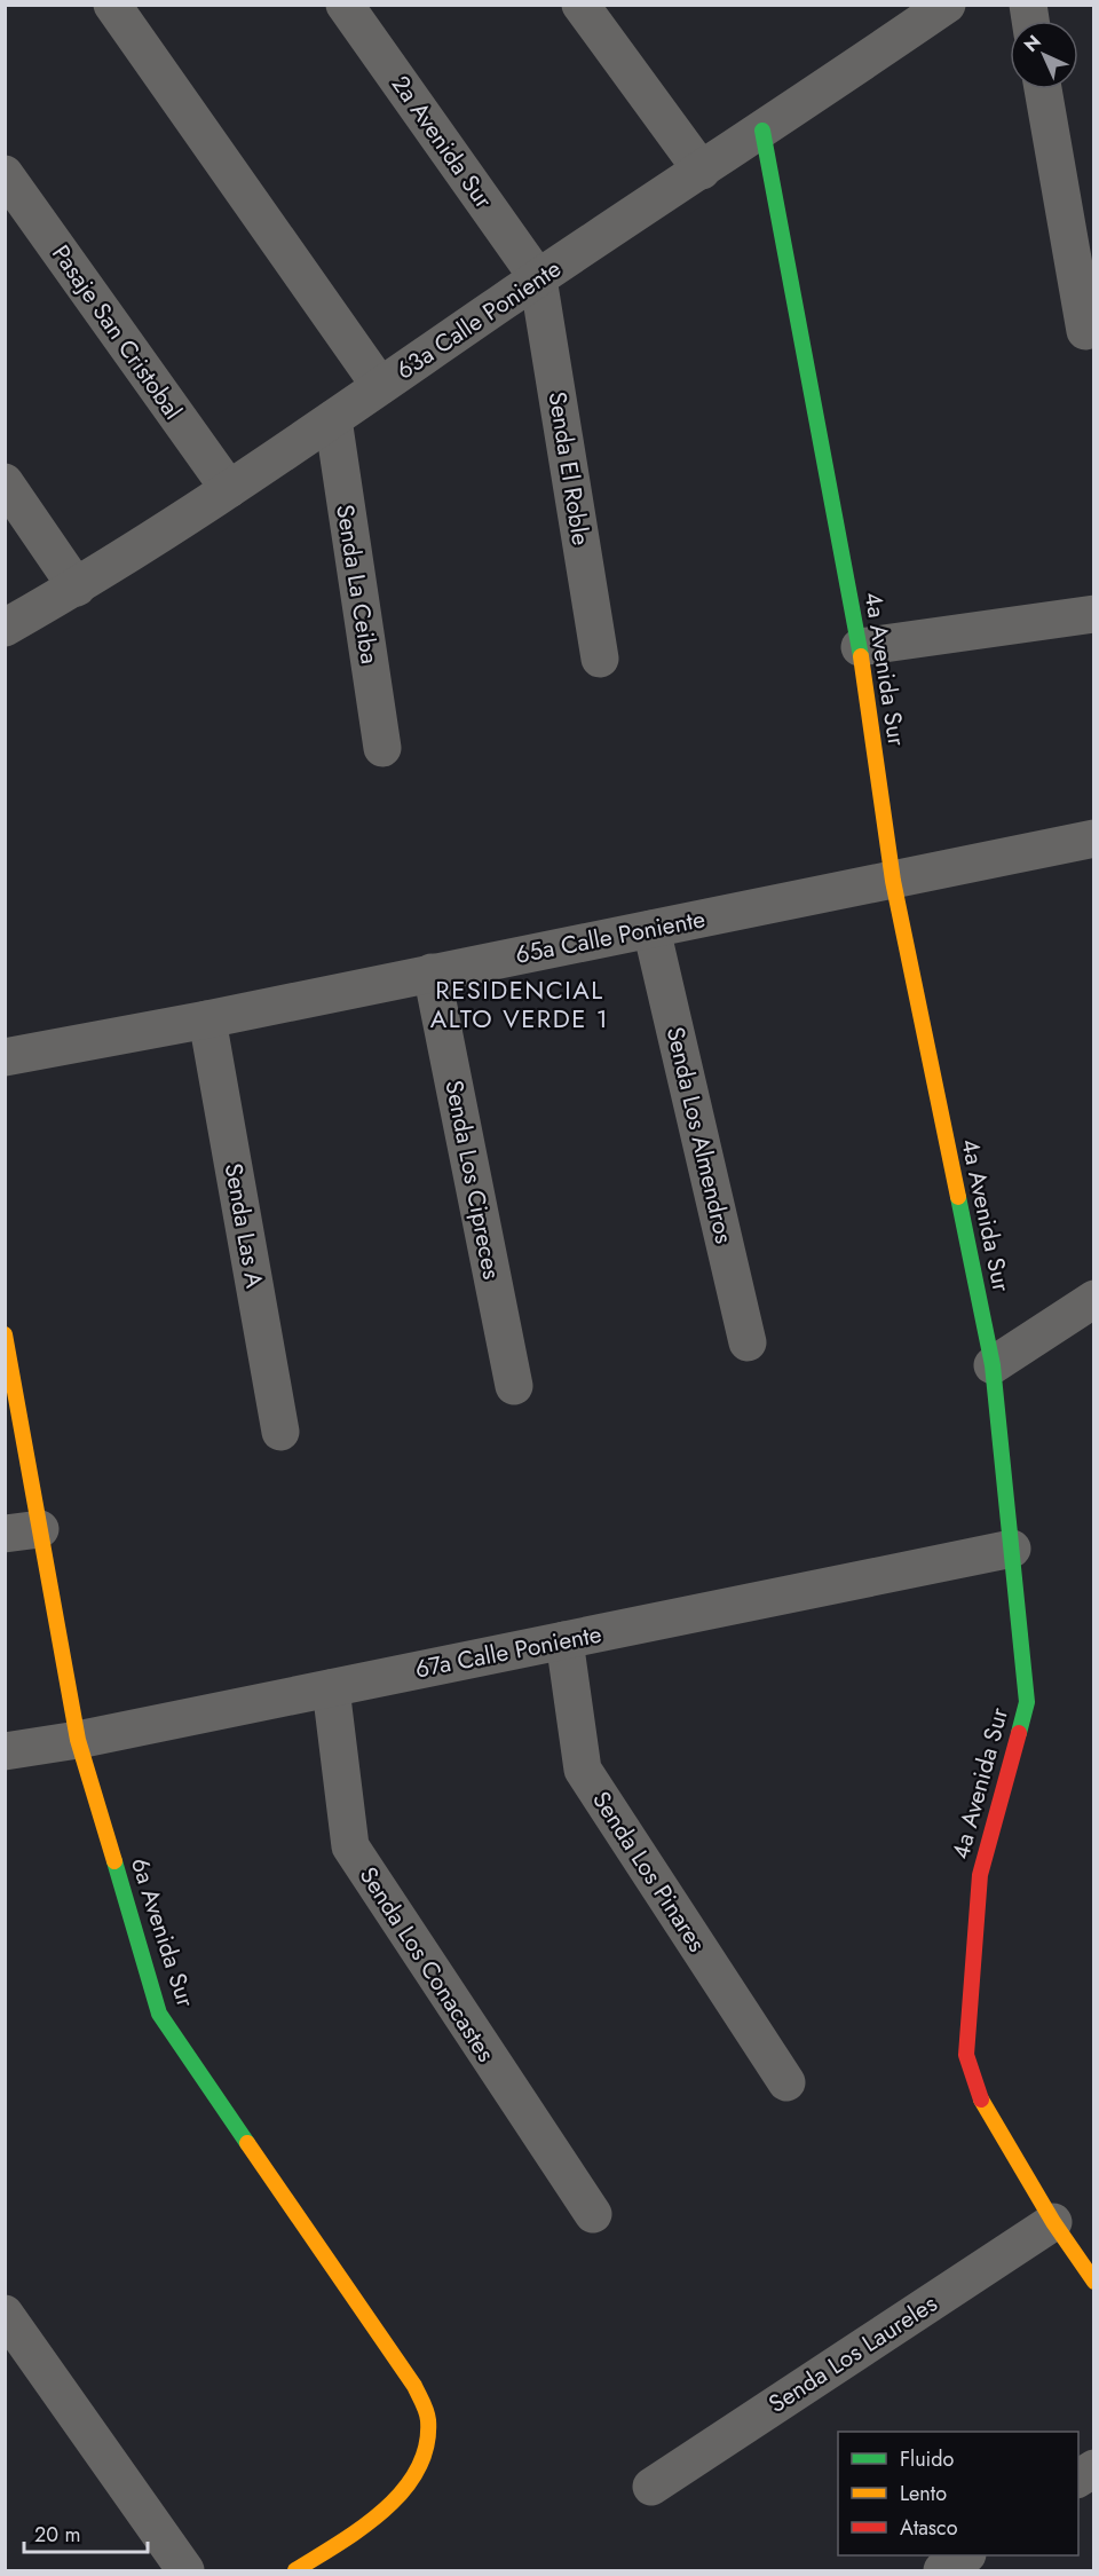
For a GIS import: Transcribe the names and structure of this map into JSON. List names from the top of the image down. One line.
{"streets":{"street":["2a Avenida Sur","63a Calle Poniente","Pasaje San Cristobal","Senda El Roble","Senda La Ceiba","4a Avenida Sur","65a Calle Poniente","Senda Los Almendros","Senda Los Cipreces","Senda Las A","67a Calle Poniente","Senda Los Pinares","6a Avenida Sur","Senda Los Conacastes","Senda Los Laureles"]},"crossings":[["2a Avenida Sur","63a Calle Poniente"],["2a Avenida Sur","Senda El Roble"],["63a Calle Poniente","Pasaje San Cristobal"],["63a Calle Poniente","Senda El Roble"],["63a Calle Poniente","Senda La Ceiba"],["63a Calle Poniente","4a Avenida Sur"],["4a Avenida Sur","65a Calle Poniente"],["4a Avenida Sur","67a Calle Poniente"],["4a Avenida Sur","Senda Los Laureles"],["65a Calle Poniente","Senda Los Almendros"],["65a Calle Poniente","Senda Los Cipreces"],["65a Calle Poniente","Senda Las A"],["67a Calle Poniente","Senda Los Pinares"],["67a Calle Poniente","6a Avenida Sur"],["67a Calle Poniente","Senda Los Conacastes"]],"districts":["RESIDENCIAL ALTO VERDE 1"],"legend":["Fluido","Lento","Atasco"],"scale_bar":"20 m","north":"top left"}
